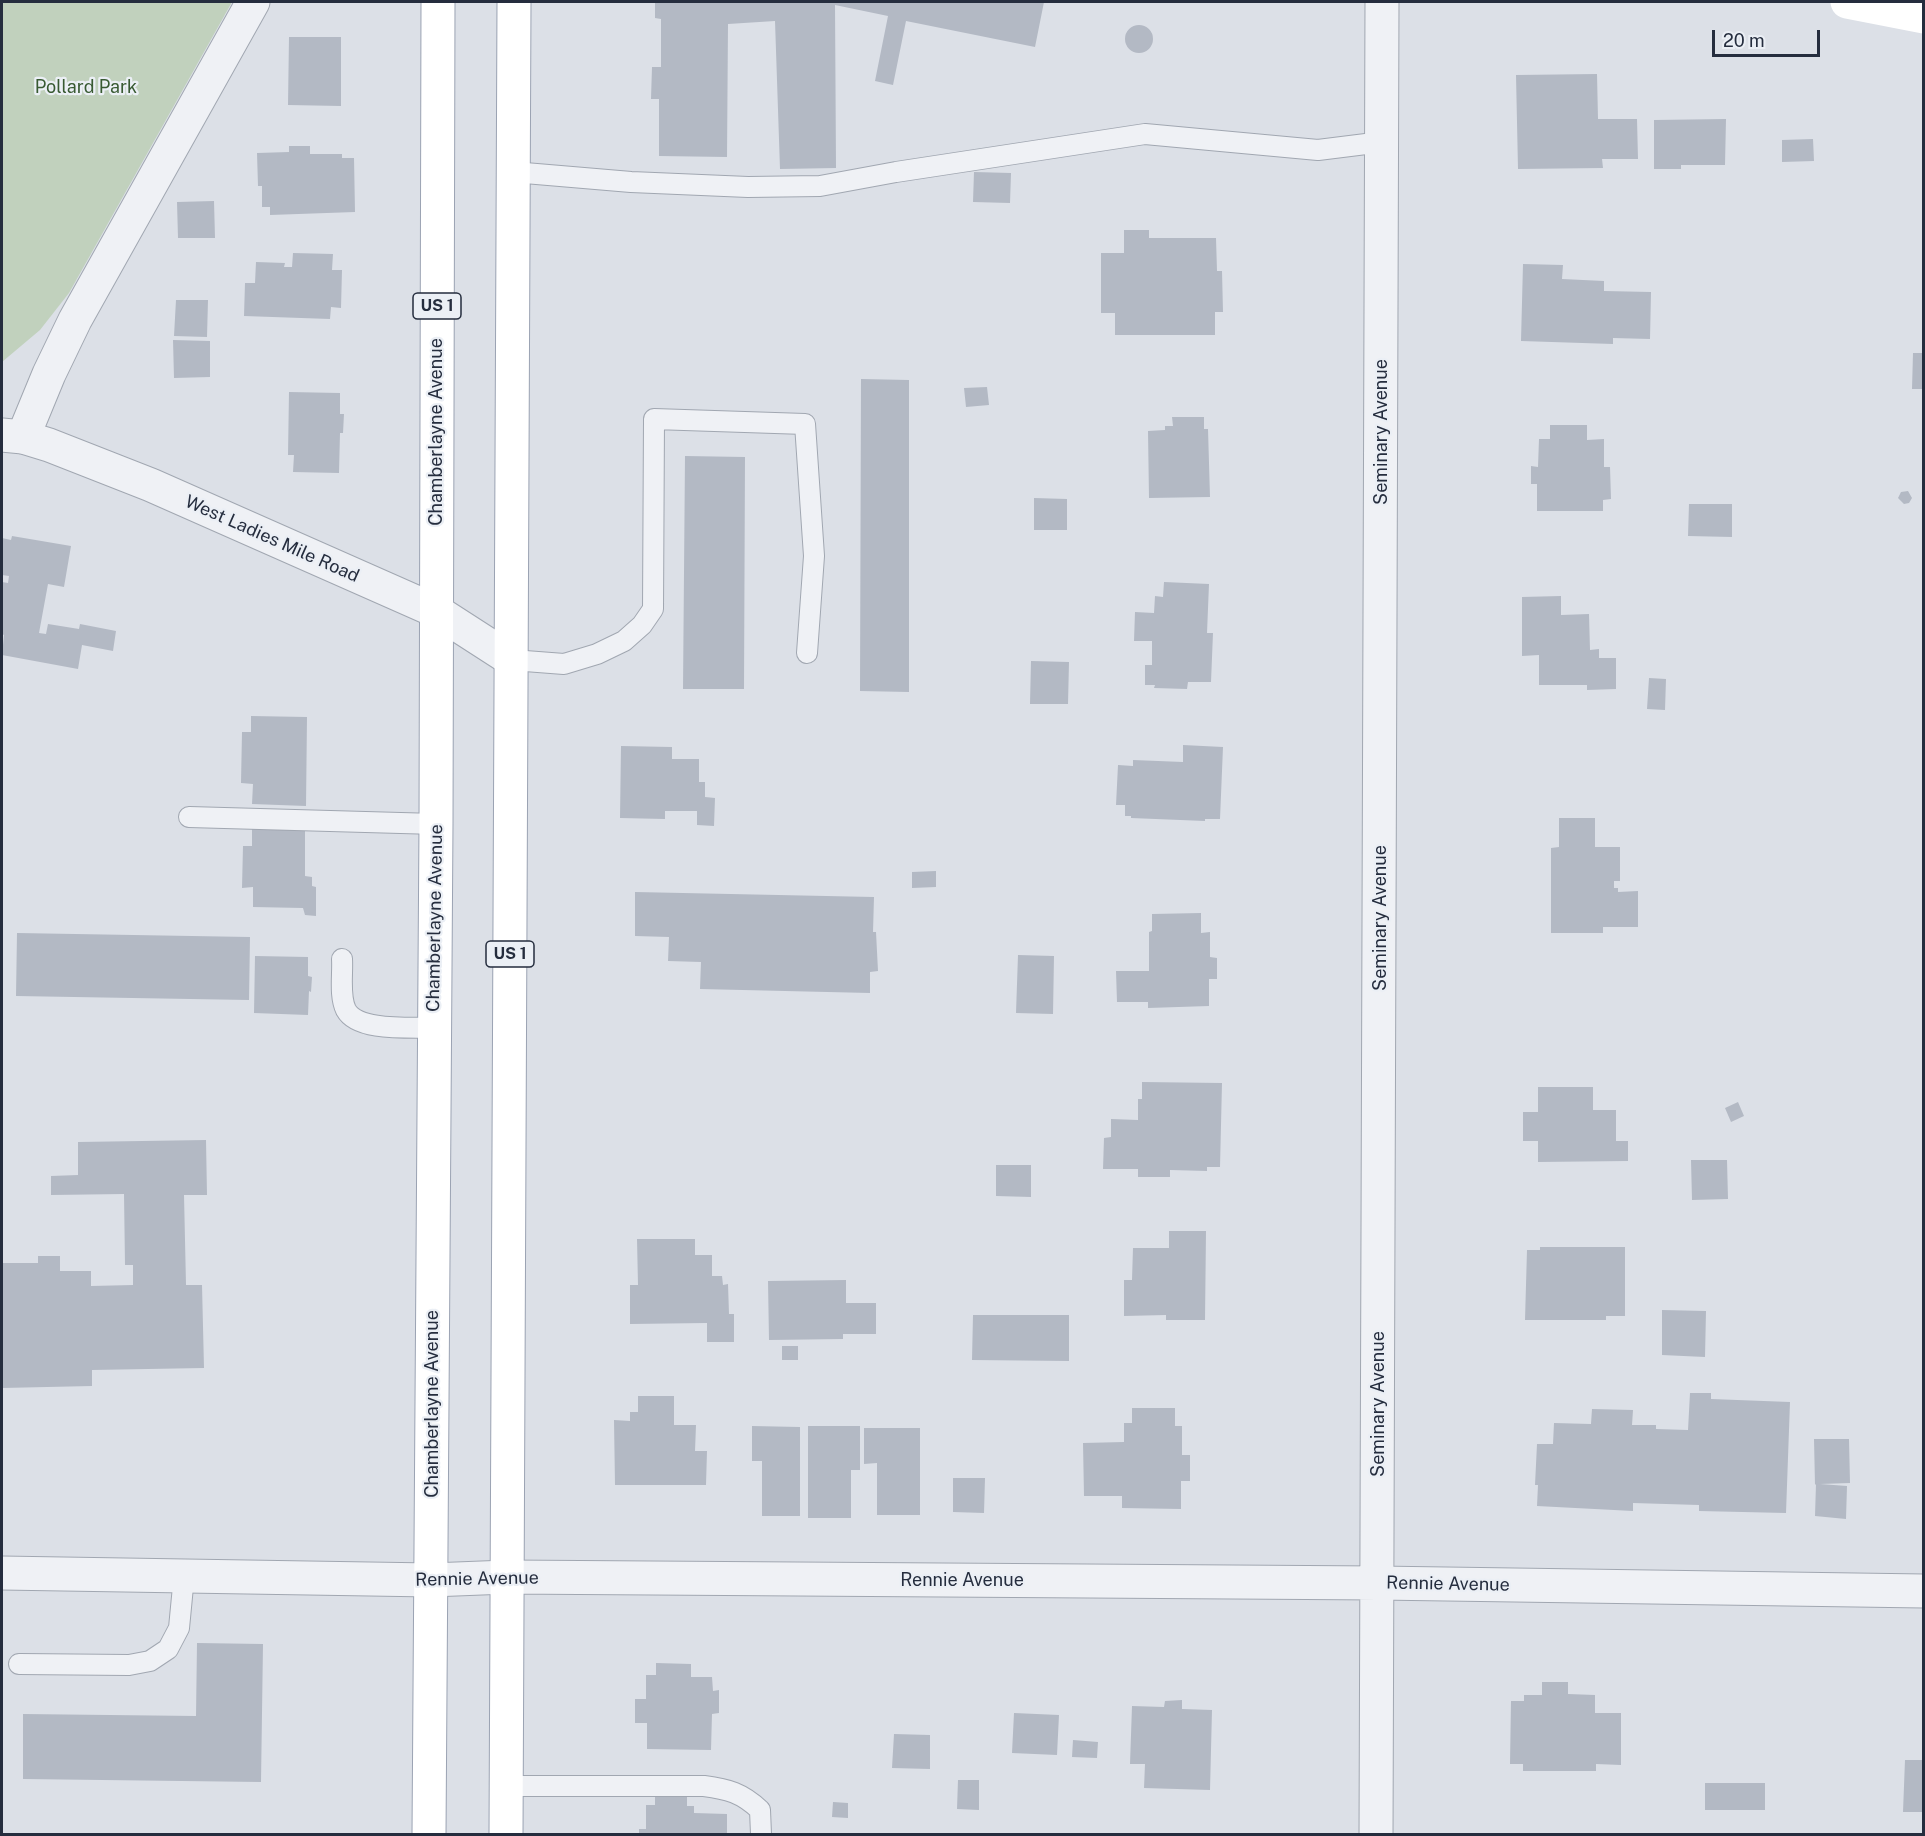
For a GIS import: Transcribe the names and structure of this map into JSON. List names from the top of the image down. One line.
{"streets":{"main road":["US 1","Chamberlayne Avenue"],"street":["Seminary Avenue","West Ladies Mile Road","Rennie Avenue"]},"crossings":[["US 1","West Ladies Mile Road"],["US 1","Rennie Avenue"],["Chamberlayne Avenue","West Ladies Mile Road"],["Chamberlayne Avenue","Rennie Avenue"],["Seminary Avenue","Rennie Avenue"]],"parks":["Pollard Park"],"scale_bar":"20 m"}
